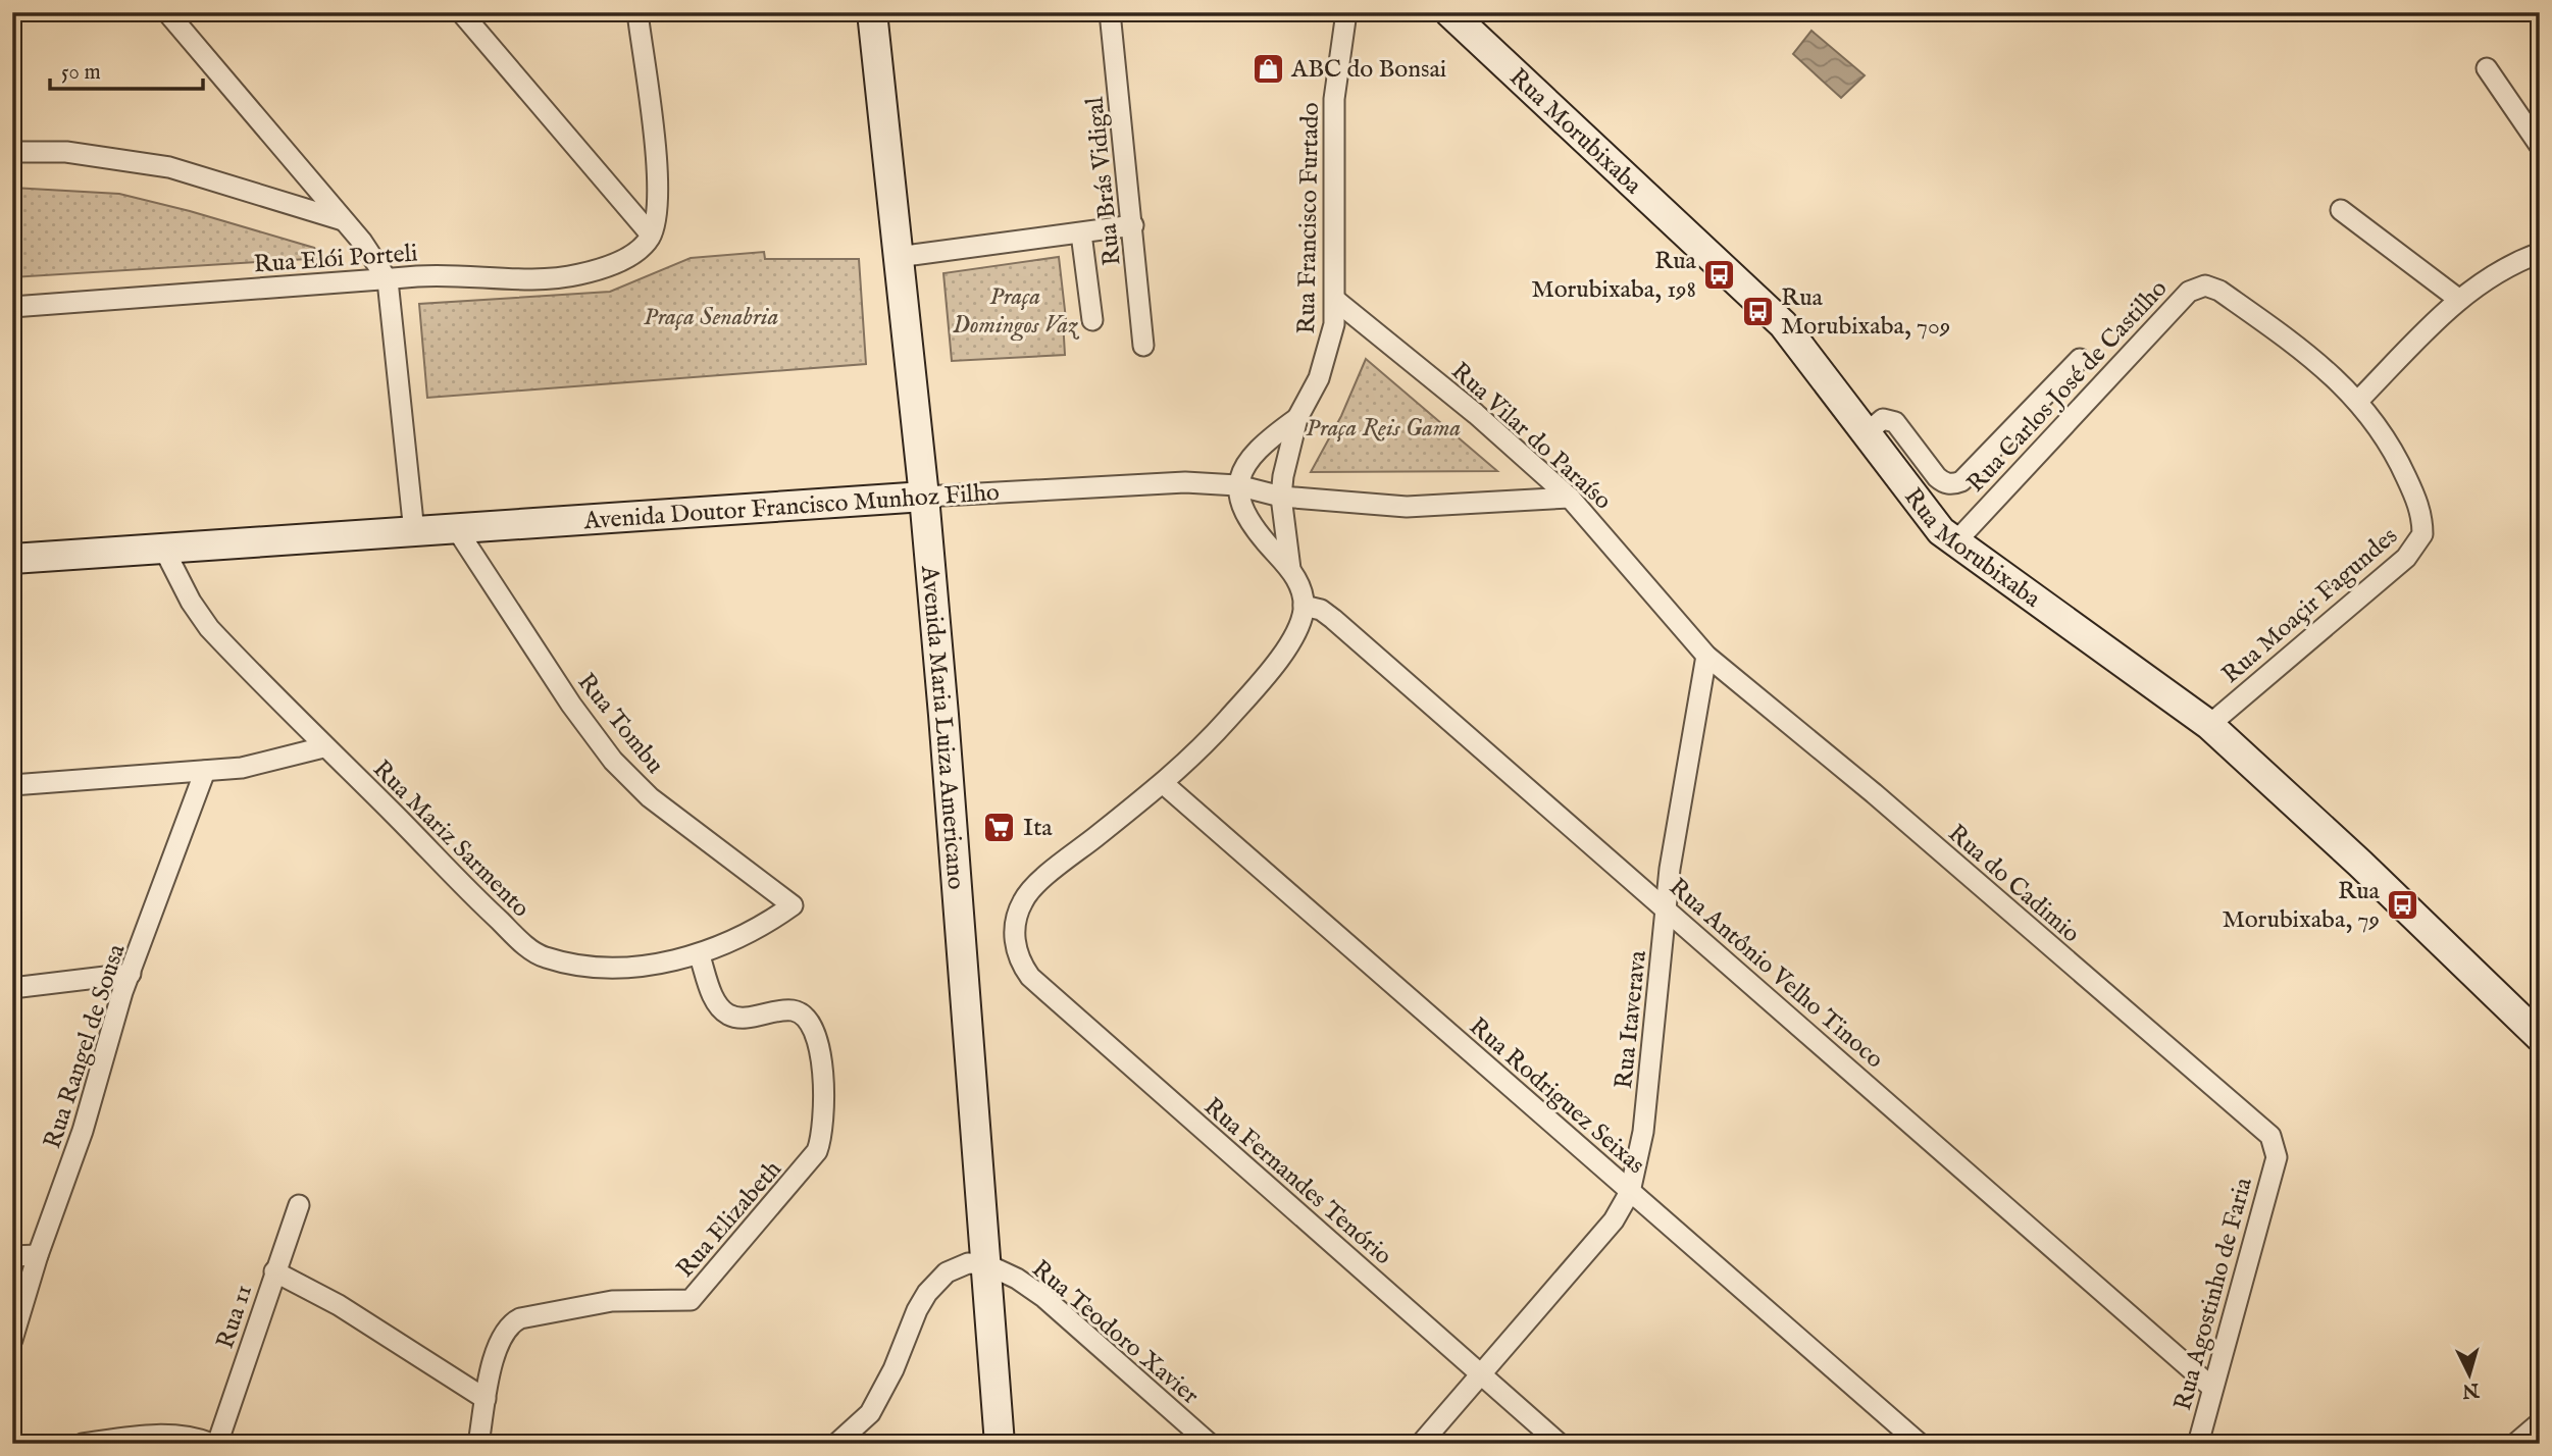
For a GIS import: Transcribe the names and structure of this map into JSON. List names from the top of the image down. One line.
{"streets":{"street":["Rua Morubixaba","Rua Brás Vidigal","Rua Francisco Furtado","Rua Elói Porteli","Rua Carlos José de Castilho","Rua Vilar do Paraíso","Avenida Doutor Francisco Munhoz Filho","Rua Moaçir Fagundes","Rua Tombu","Avenida Maria Luiza Americano","Rua Mariz Sarmento","Rua do Cadimio","Rua Antônio Velho Tinoco","Rua Itaverava","Rua Rangel de Sousa","Rua Rodriguez Seixas","Rua Fernandes Tenório","Rua Elizabeth","Rua Agostinho de Faria","Rua 11","Rua Teodoro Xavier"]},"crossings":[["Rua Morubixaba","Rua Carlos José de Castilho"],["Rua Morubixaba","Rua Moaçir Fagundes"],["Rua Francisco Furtado","Rua Vilar do Paraíso"],["Rua Francisco Furtado","Avenida Doutor Francisco Munhoz Filho"],["Rua Francisco Furtado","Rua Antônio Velho Tinoco"],["Rua Carlos José de Castilho","Rua Moaçir Fagundes"],["Rua Vilar do Paraíso","Avenida Doutor Francisco Munhoz Filho"],["Rua Vilar do Paraíso","Rua do Cadimio"],["Rua Vilar do Paraíso","Rua Itaverava"],["Avenida Doutor Francisco Munhoz Filho","Rua Tombu"],["Avenida Doutor Francisco Munhoz Filho","Avenida Maria Luiza Americano"],["Avenida Doutor Francisco Munhoz Filho","Rua Mariz Sarmento"],["Rua Tombu","Rua Mariz Sarmento"],["Avenida Maria Luiza Americano","Rua Teodoro Xavier"],["Rua Mariz Sarmento","Rua Elizabeth"],["Rua do Cadimio","Rua Itaverava"],["Rua do Cadimio","Rua Agostinho de Faria"],["Rua Antônio Velho Tinoco","Rua Itaverava"],["Rua Antônio Velho Tinoco","Rua Agostinho de Faria"],["Rua Itaverava","Rua Rodriguez Seixas"],["Rua Itaverava","Rua Fernandes Tenório"],["Rua Rodriguez Seixas","Rua Fernandes Tenório"]],"parks":["Praça Domingos Vaz","Praça Senabria","Praça Reis Gama"],"places":{"shop":["ABC do Bonsai"],"bus stop":["Rua Morubixaba, 198","Rua Morubixaba, 709","Rua Morubixaba, 79"],"supermarket":["Ita"]},"scale_bar":"50 m","north":"bottom"}
